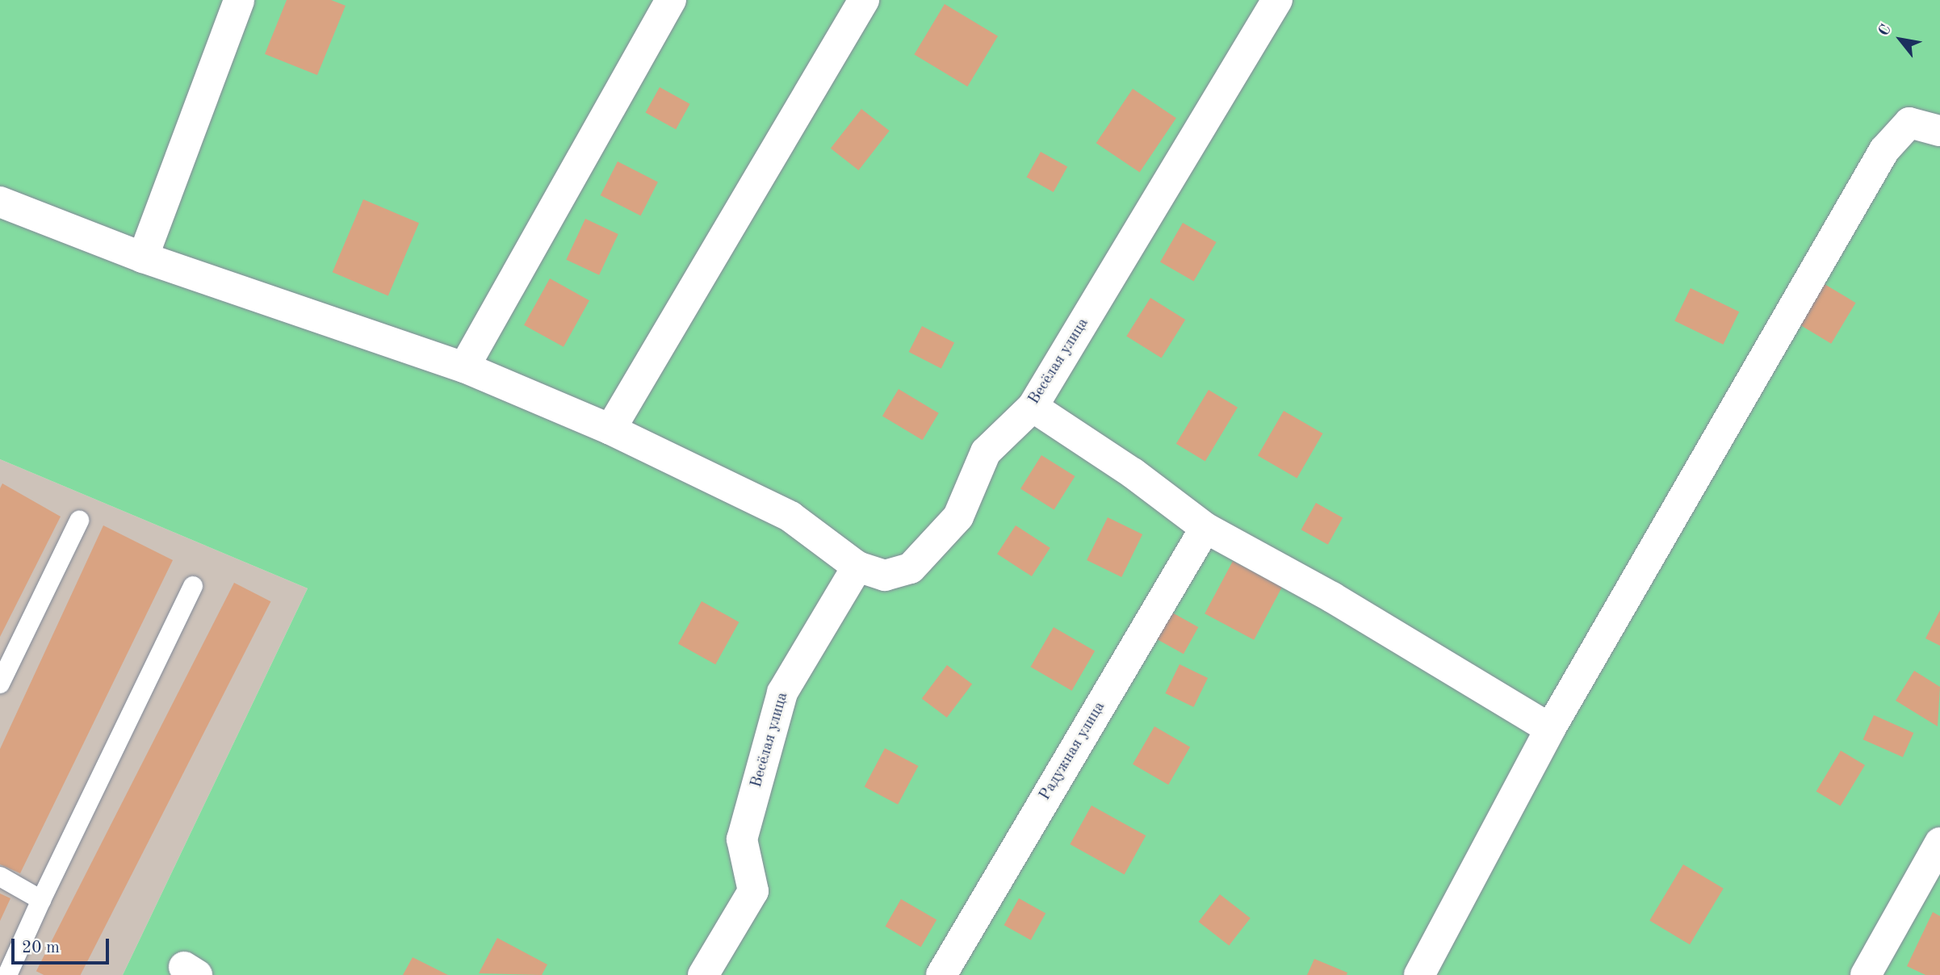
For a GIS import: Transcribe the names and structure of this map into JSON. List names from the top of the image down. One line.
{"streets":{"street":["Весёлая улица","Радужная улица"]},"scale_bar":"20 m","north":"top left"}
